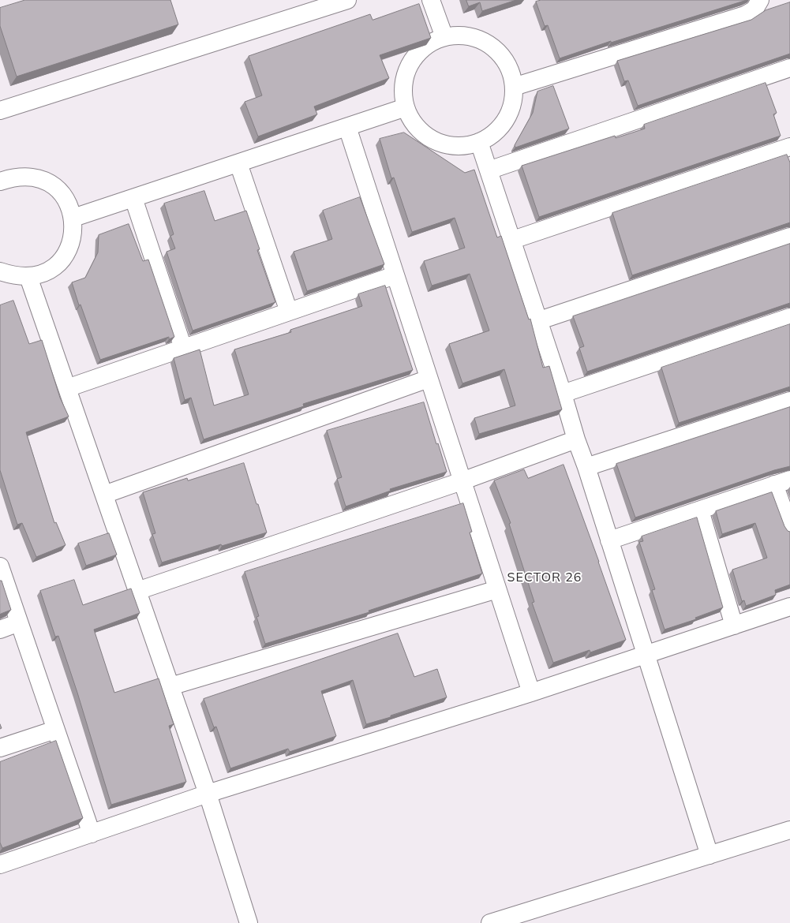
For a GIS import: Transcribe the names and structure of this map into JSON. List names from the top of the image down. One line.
{"districts":["SECTOR 26"]}
